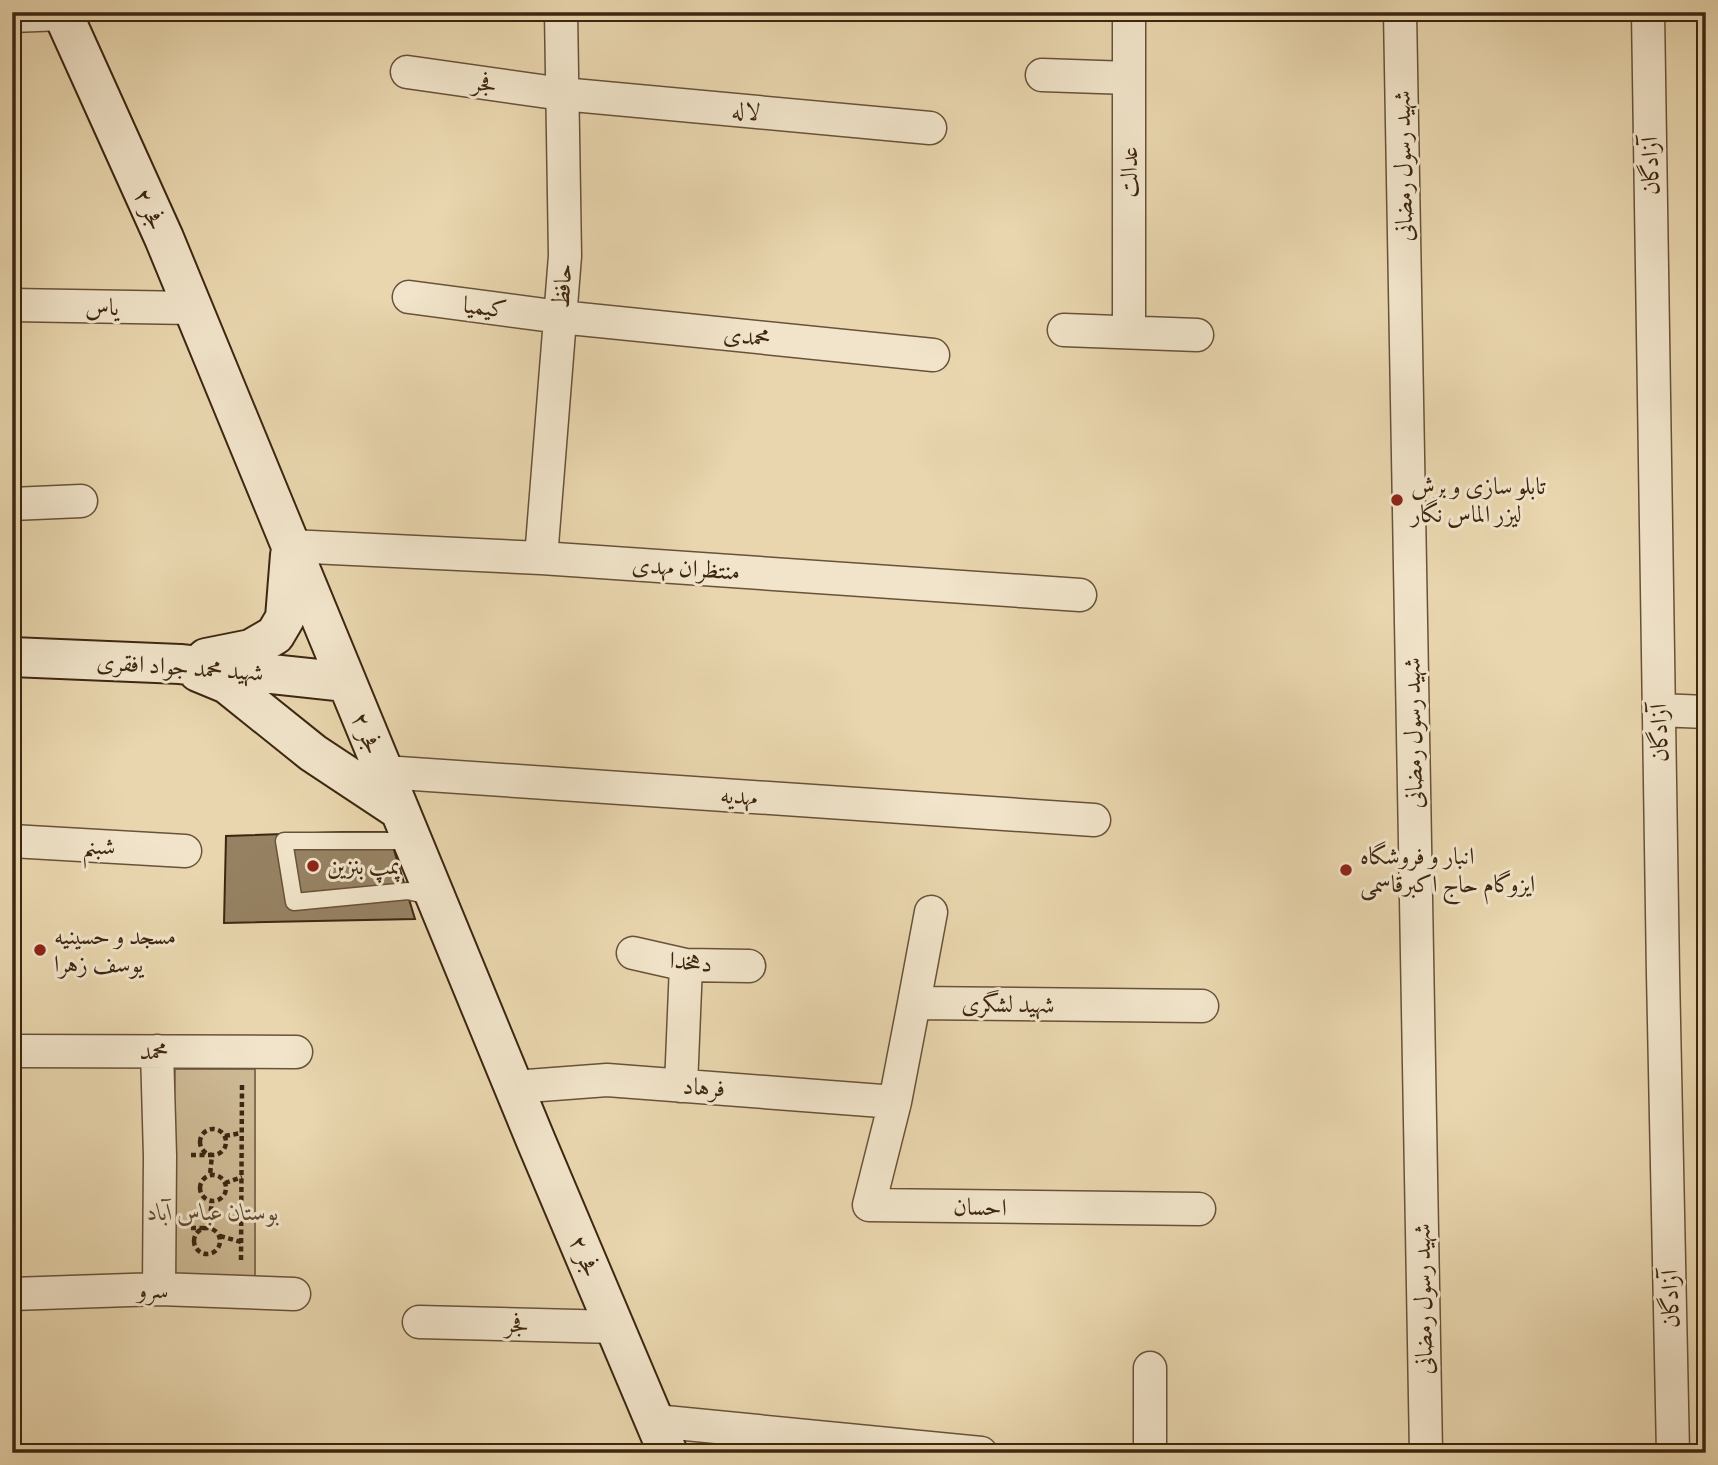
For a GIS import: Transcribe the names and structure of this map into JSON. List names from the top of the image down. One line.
{"streets":{"street":["فجر","لاله","شهید رسول رمضانی","آزادگان","عدالت","فجر ۲","حافظ","یاس","کیمیا","محمدی","منتظران مهدی","شهید محمد جواد افقری","مهدیه","شبنم","دهخدا","شهید لشگری","محمد","فرهاد","احسان","سرو"]},"crossings":[["فجر","لاله"],["فجر","فجر ۲"],["فجر","حافظ"],["لاله","حافظ"],["فجر ۲","یاس"],["فجر ۲","منتظران مهدی"],["فجر ۲","شهید محمد جواد افقری"],["فجر ۲","مهدیه"],["فجر ۲","فرهاد"],["حافظ","کیمیا"],["حافظ","محمدی"],["حافظ","منتظران مهدی"],["کیمیا","محمدی"],["فرهاد","احسان"]],"parks":["بوستان عباس آباد"],"places":["تابلو سازی و برش لیزر الماس نگار","پمپ بنزین","انبار و فروشگاه ایزوگام حاج اکبرقاسمی","مسجد و حسینیه یوسف زهرا"]}
